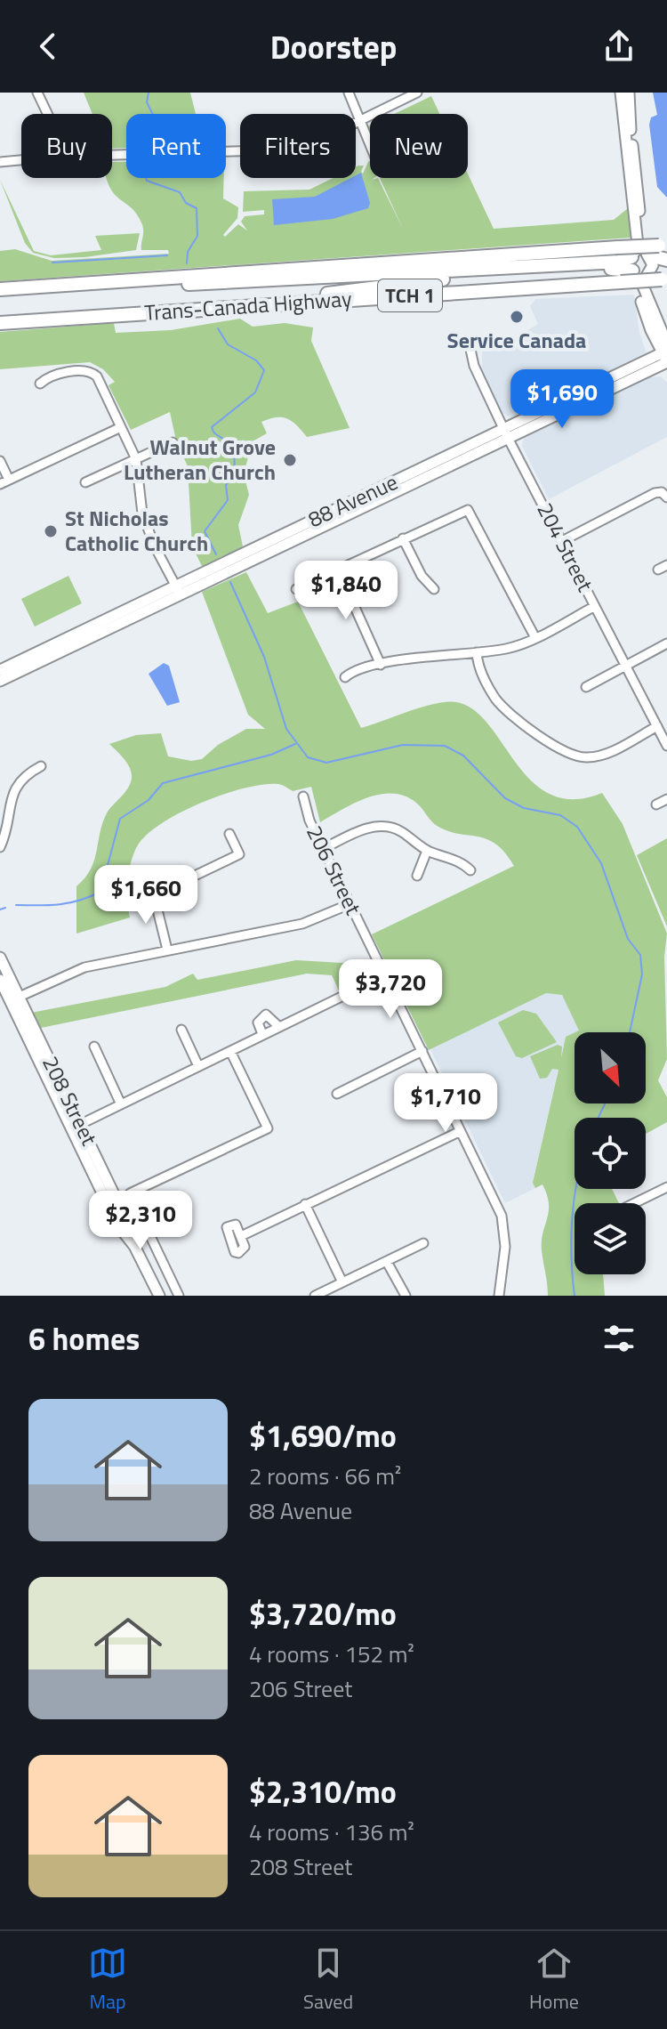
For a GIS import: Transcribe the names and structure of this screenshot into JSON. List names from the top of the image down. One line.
{"streets":{"highway":["TCH 1","Trans-Canada Highway"],"main road":["88 Avenue","208 Street"],"street":["204 Street","206 Street"]},"crossings":[["88 Avenue","204 Street"]],"places":["Service Canada","Walnut Grove Lutheran Church","St Nicholas Catholic Church"],"north":"bottom right","page":{"header":"Doorstep","chip":["Buy","Rent","Filters","New"],"price":["$1,690","$1,840","$1,660","$3,720","$1,710","$2,310"],"heading":"6 homes","list":[{"name":"$1,690/mo","note":"2 rooms · 66 m² · 88 Avenue"},{"name":"$3,720/mo","note":"4 rooms · 152 m² · 206 Street"},{"name":"$2,310/mo","note":"4 rooms · 136 m² · 208 Street"}],"tabs":["Map","Saved","Home"]}}
